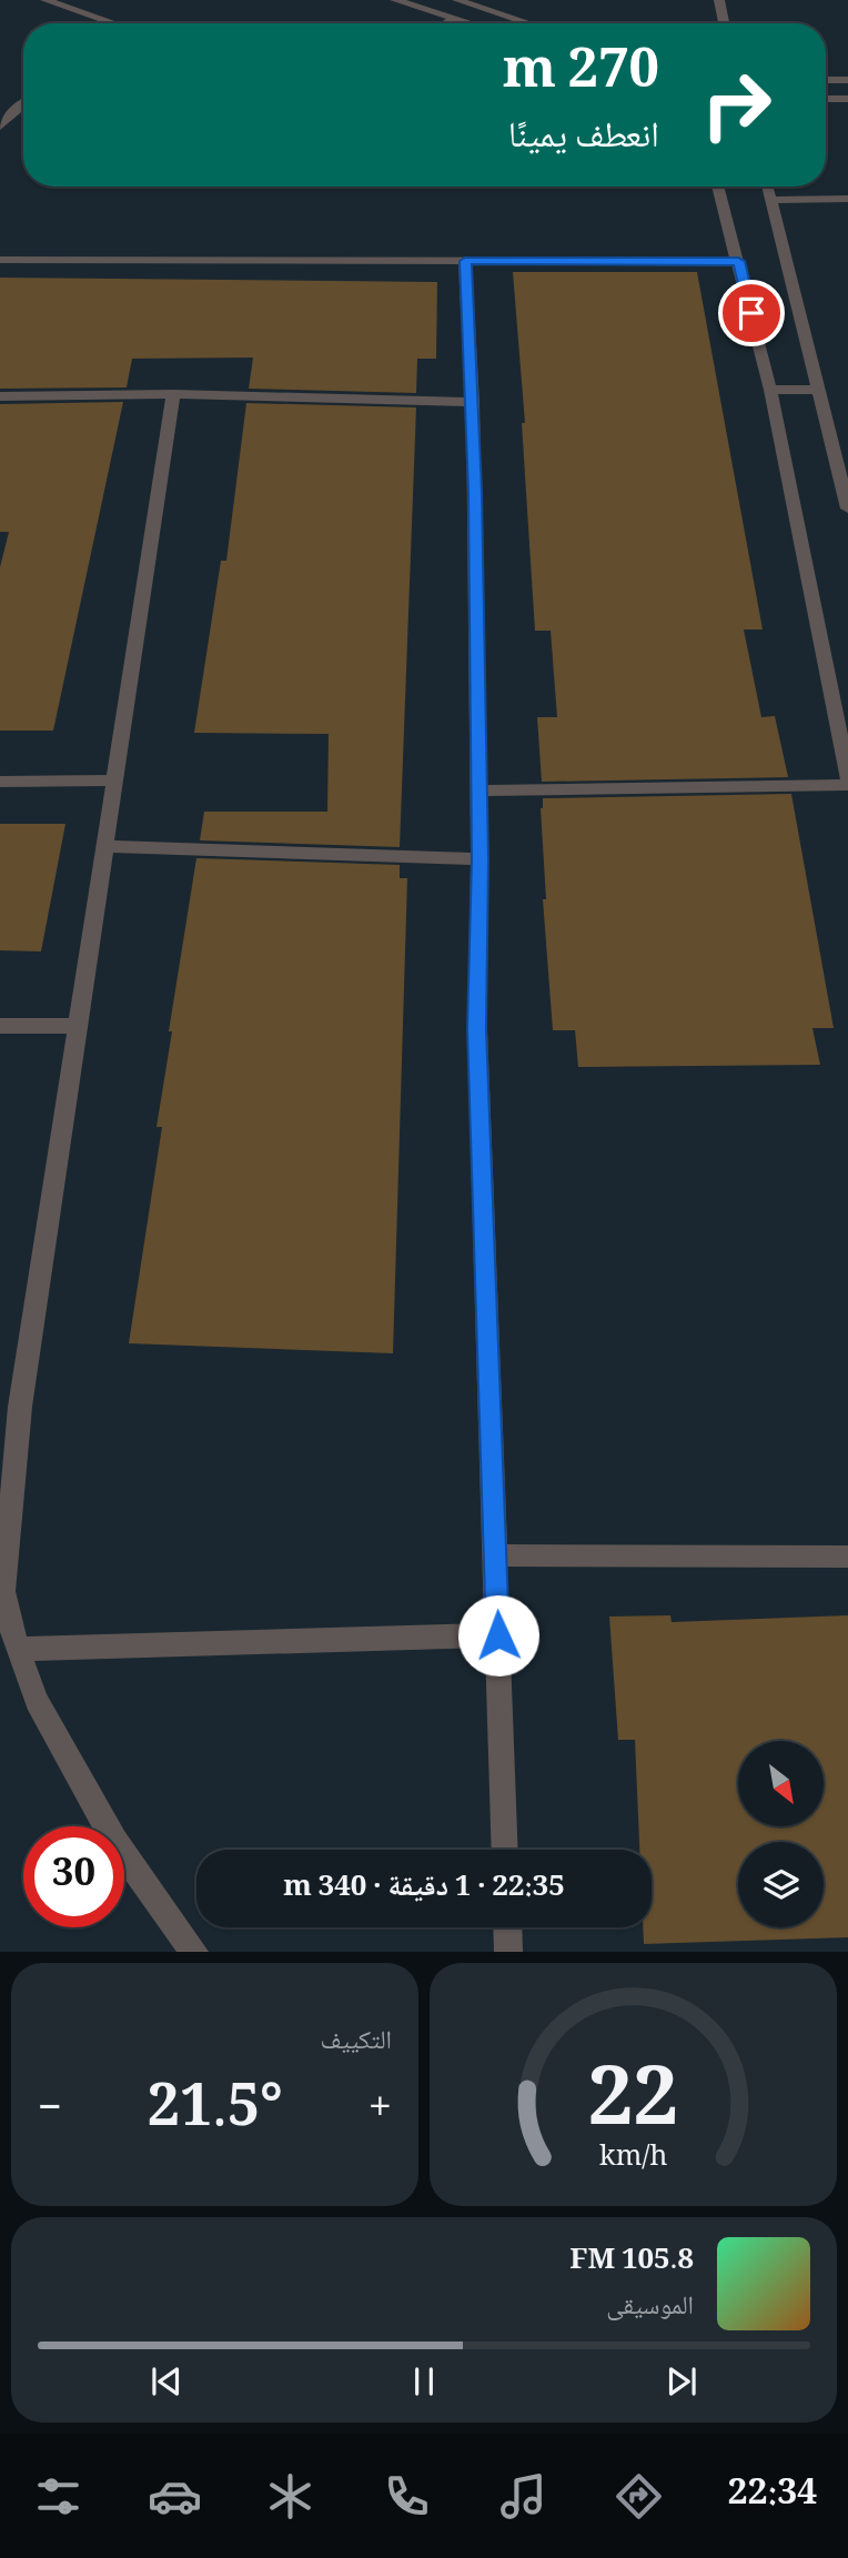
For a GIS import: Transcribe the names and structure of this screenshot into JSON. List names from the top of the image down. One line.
{"north":"bottom right","page":{"turn":["270 m","انعطف يمينًا"],"limit":"30","trip":"22:35 · 1 دقيقة · 340 m","tile":"التكييف","heat":["−","21.5°","+"],"song":["105.8 FM","الموسيقى"],"tabs":"22:34","gauge":["22","km/h"]}}
